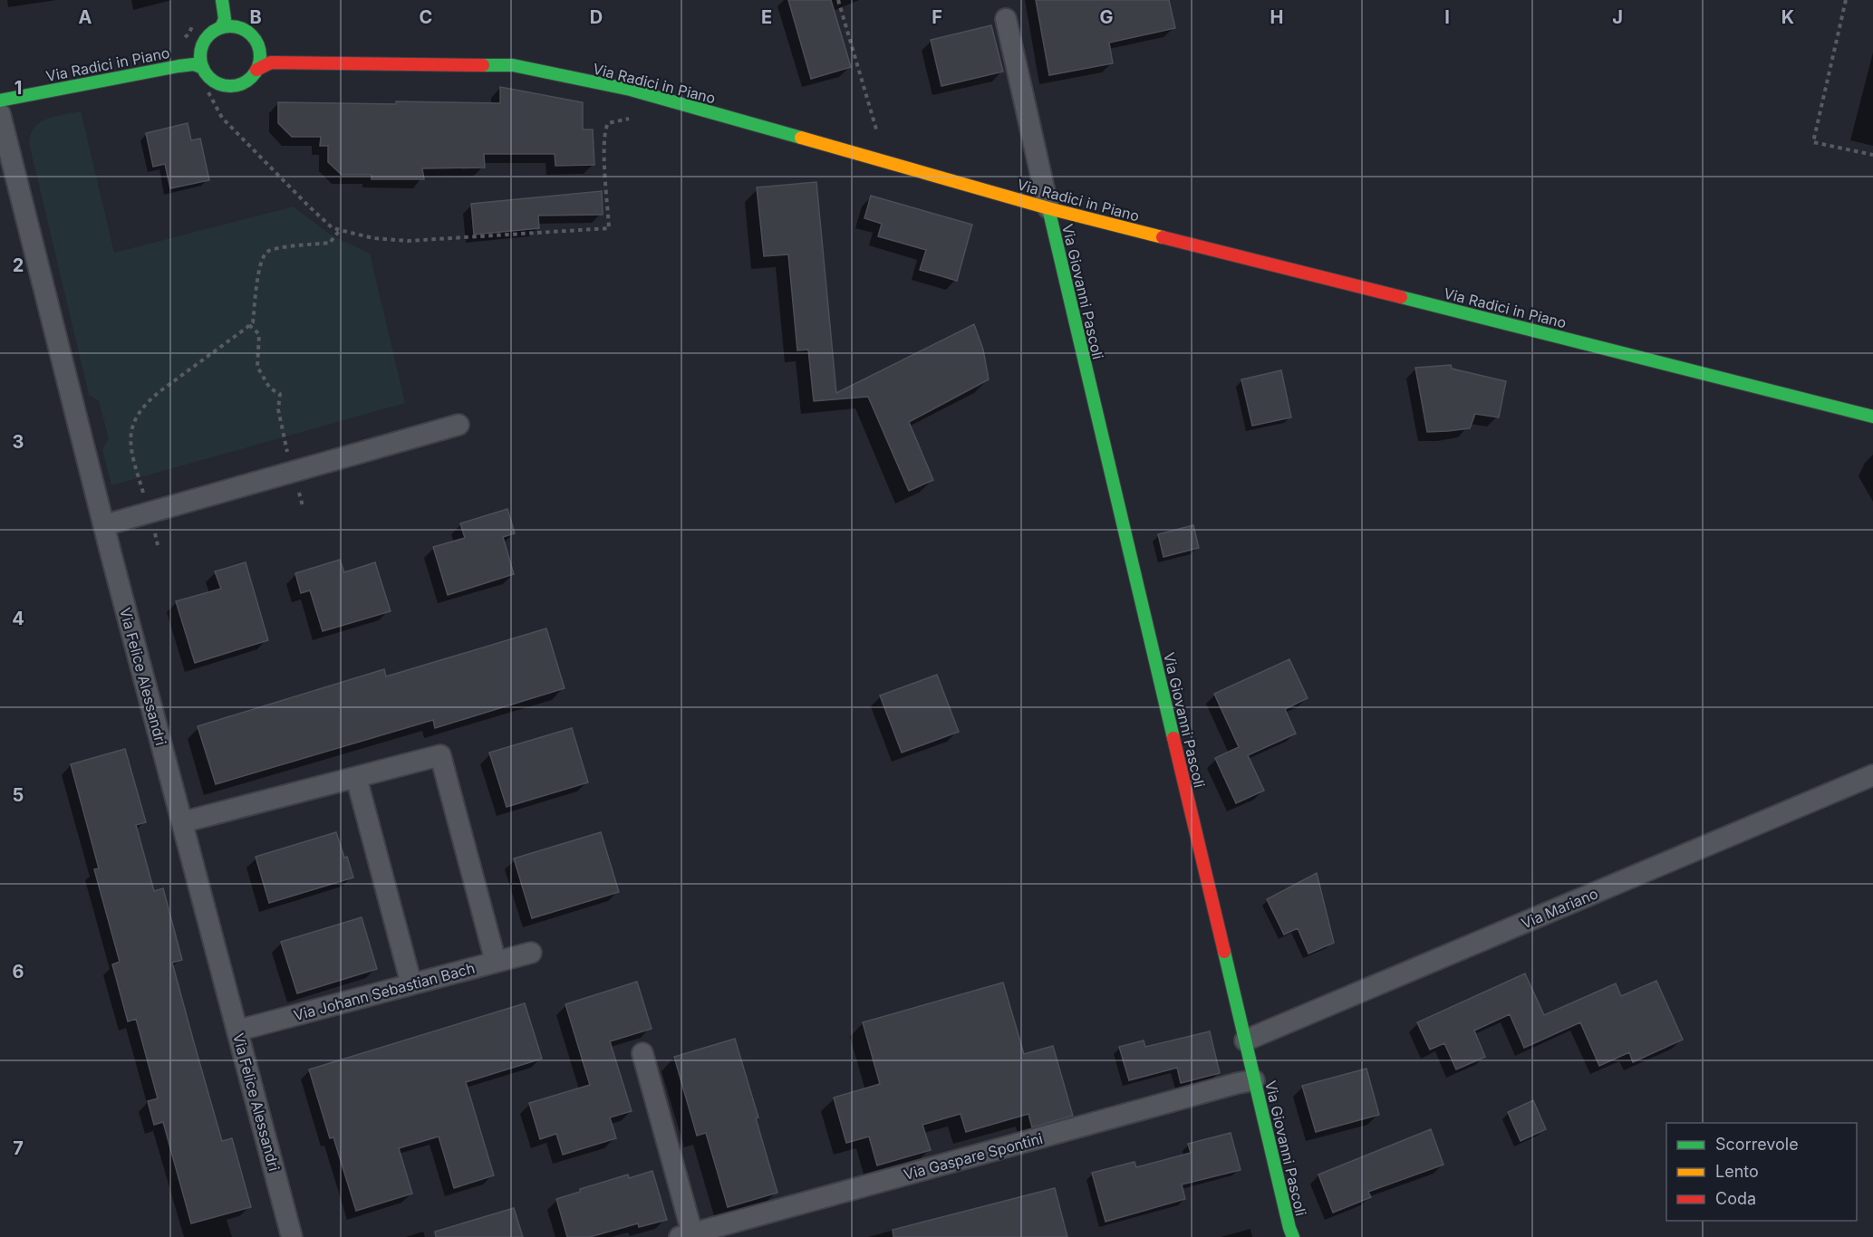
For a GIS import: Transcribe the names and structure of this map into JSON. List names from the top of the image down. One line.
{"streets":{"street":["Via Radici in Piano","Via Giovanni Pascoli","Via Felice Alessandri","Via Mariano","Via Johann Sebastian Bach","Via Gaspare Spontini"]},"crossings":[["Via Radici in Piano","Via Giovanni Pascoli"],["Via Giovanni Pascoli","Via Mariano"],["Via Giovanni Pascoli","Via Gaspare Spontini"],["Via Felice Alessandri","Via Johann Sebastian Bach"]],"legend":["Scorrevole","Lento","Coda"],"grid":{"columns":["A","B","C","D","E","F","G","H","I","J","K"],"rows":["1","2","3","4","5","6","7"]}}
